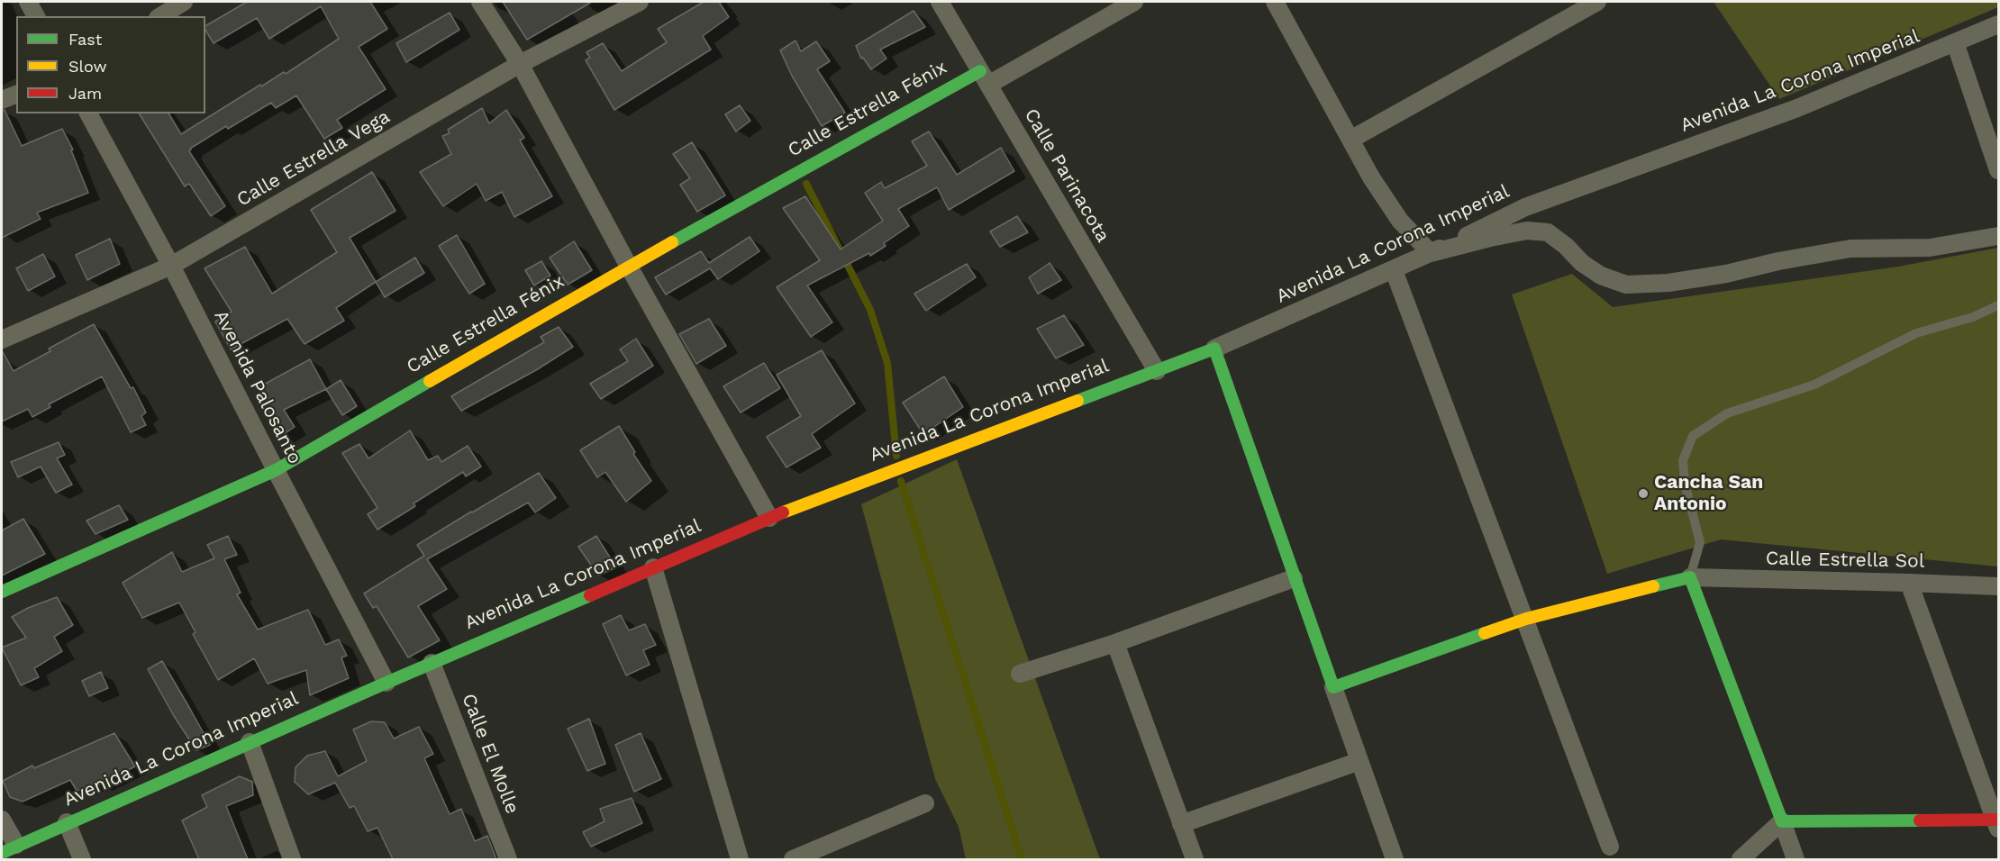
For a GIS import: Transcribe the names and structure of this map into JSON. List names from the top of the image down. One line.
{"streets":{"street":["Avenida La Corona Imperial","Calle Estrella Fénix","Calle Estrella Vega","Calle Parinacota","Avenida Palosanto","Calle Estrella Sol","Calle El Molle"]},"crossings":[["Avenida La Corona Imperial","Calle Parinacota"],["Avenida La Corona Imperial","Avenida Palosanto"],["Avenida La Corona Imperial","Calle El Molle"],["Calle Estrella Fénix","Calle Parinacota"],["Calle Estrella Fénix","Avenida Palosanto"],["Calle Estrella Vega","Avenida Palosanto"]],"places":["Cancha San Antonio"],"legend":["Fast","Slow","Jam"]}
